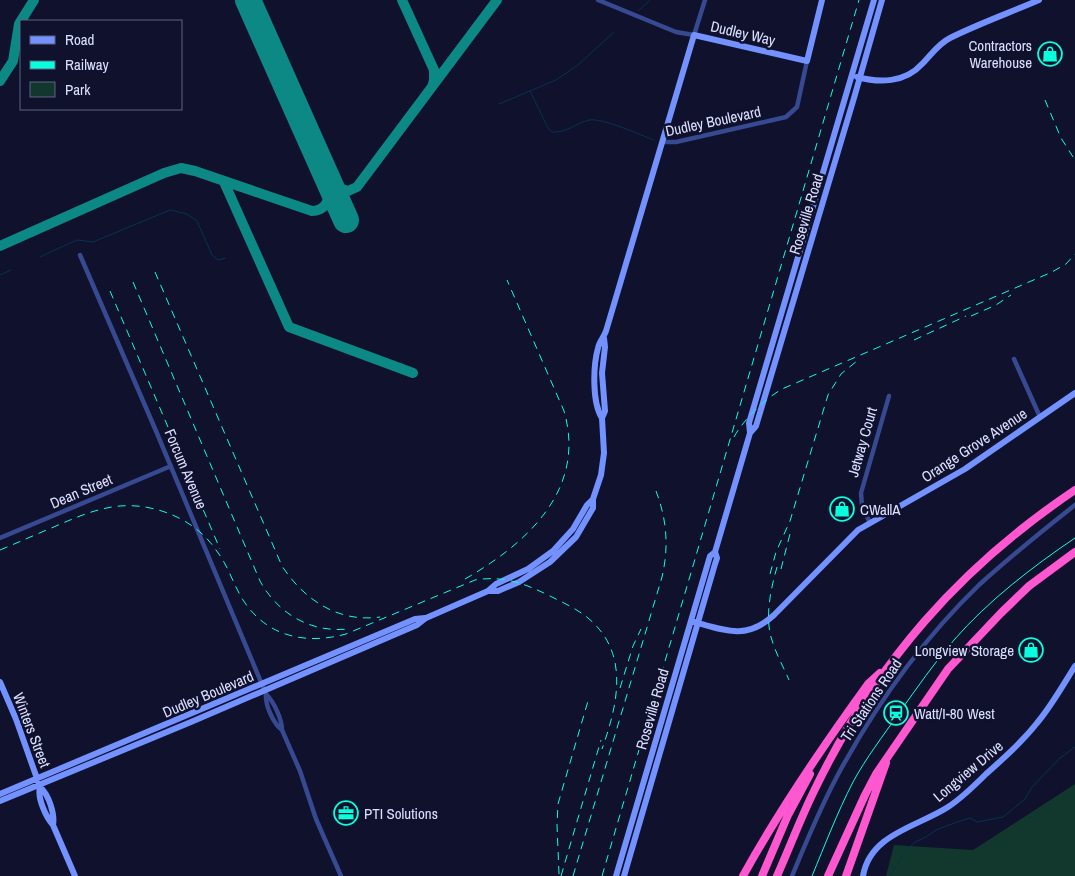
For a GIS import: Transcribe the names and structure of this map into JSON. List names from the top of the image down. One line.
{"streets":{"main road":["Dudley Way","Dudley Boulevard","Roseville Road","Orange Grove Avenue","Winters Street","Longview Drive"],"street":["Jetway Court","Forcum Avenue","Dean Street","Tri Stations Road"]},"crossings":[["Dudley Way","Dudley Boulevard"],["Dudley Boulevard","Forcum Avenue"],["Dudley Boulevard","Winters Street"],["Roseville Road","Orange Grove Avenue"],["Jetway Court","Orange Grove Avenue"],["Forcum Avenue","Dean Street"]],"places":{"shop":["Contractors Warehouse","CWallA","Longview Storage"],"station":["Watt/I-80 West"],"office":["PTI Solutions"]},"legend":["Road","Railway","Park"]}
